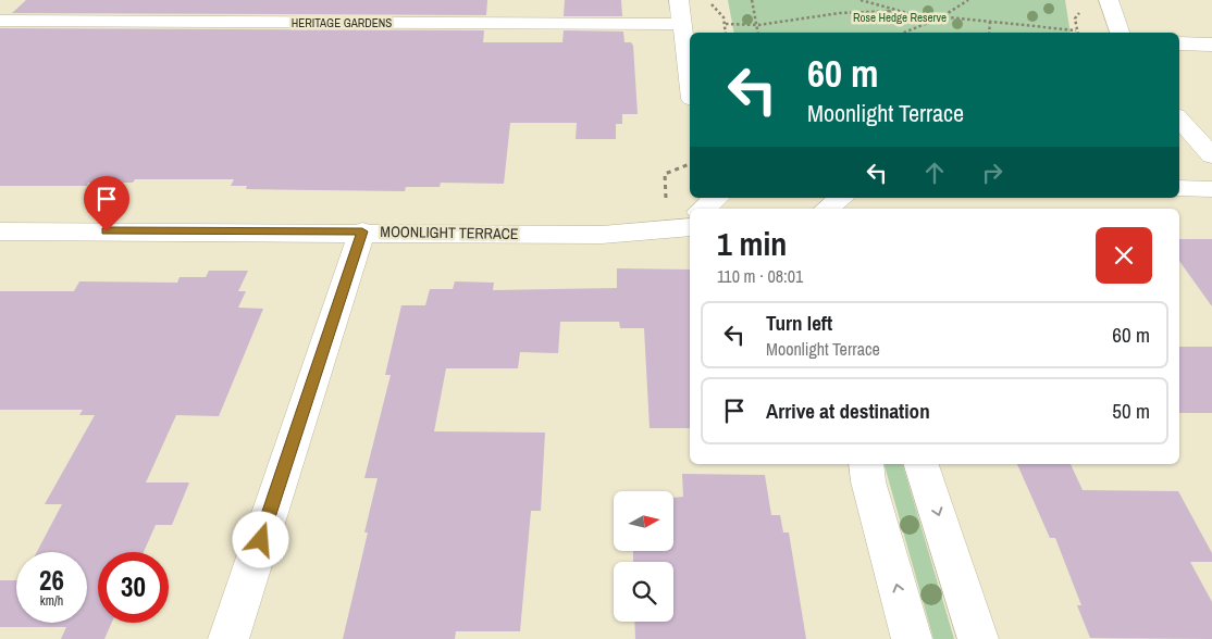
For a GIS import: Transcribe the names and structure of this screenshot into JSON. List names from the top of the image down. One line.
{"streets":{"street":["HERITAGE GARDENS","MOONLIGHT TERRACE"]},"parks":["Rose Hedge Reserve"],"north":"right","page":{"turn":["60 m","Moonlight Terrace"],"heading":["1 min","110 m · 08:01"],"list":[{"name":"Turn left","note":"Moonlight Terrace","value":"60 m"},{"name":"Arrive at destination","value":"50 m"}],"speed":"26 km/h","limit":"30"}}
